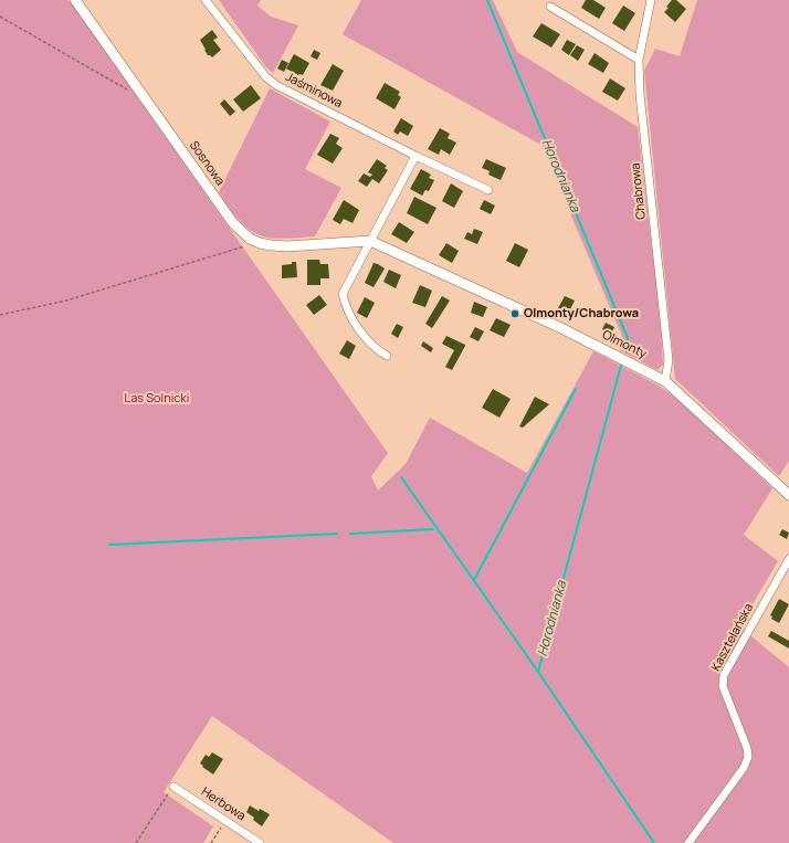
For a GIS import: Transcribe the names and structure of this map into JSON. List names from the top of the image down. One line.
{"streets":{"street":["Jaśminowa","Sosnowa","Chabrowa","Olmonty","Kasztelańska","Herbowa"]},"crossings":[["Sosnowa","Olmonty"],["Chabrowa","Olmonty"]],"water":["Horodnianka"],"parks":["Las Solnicki"],"places":["Olmonty/Chabrowa"]}
